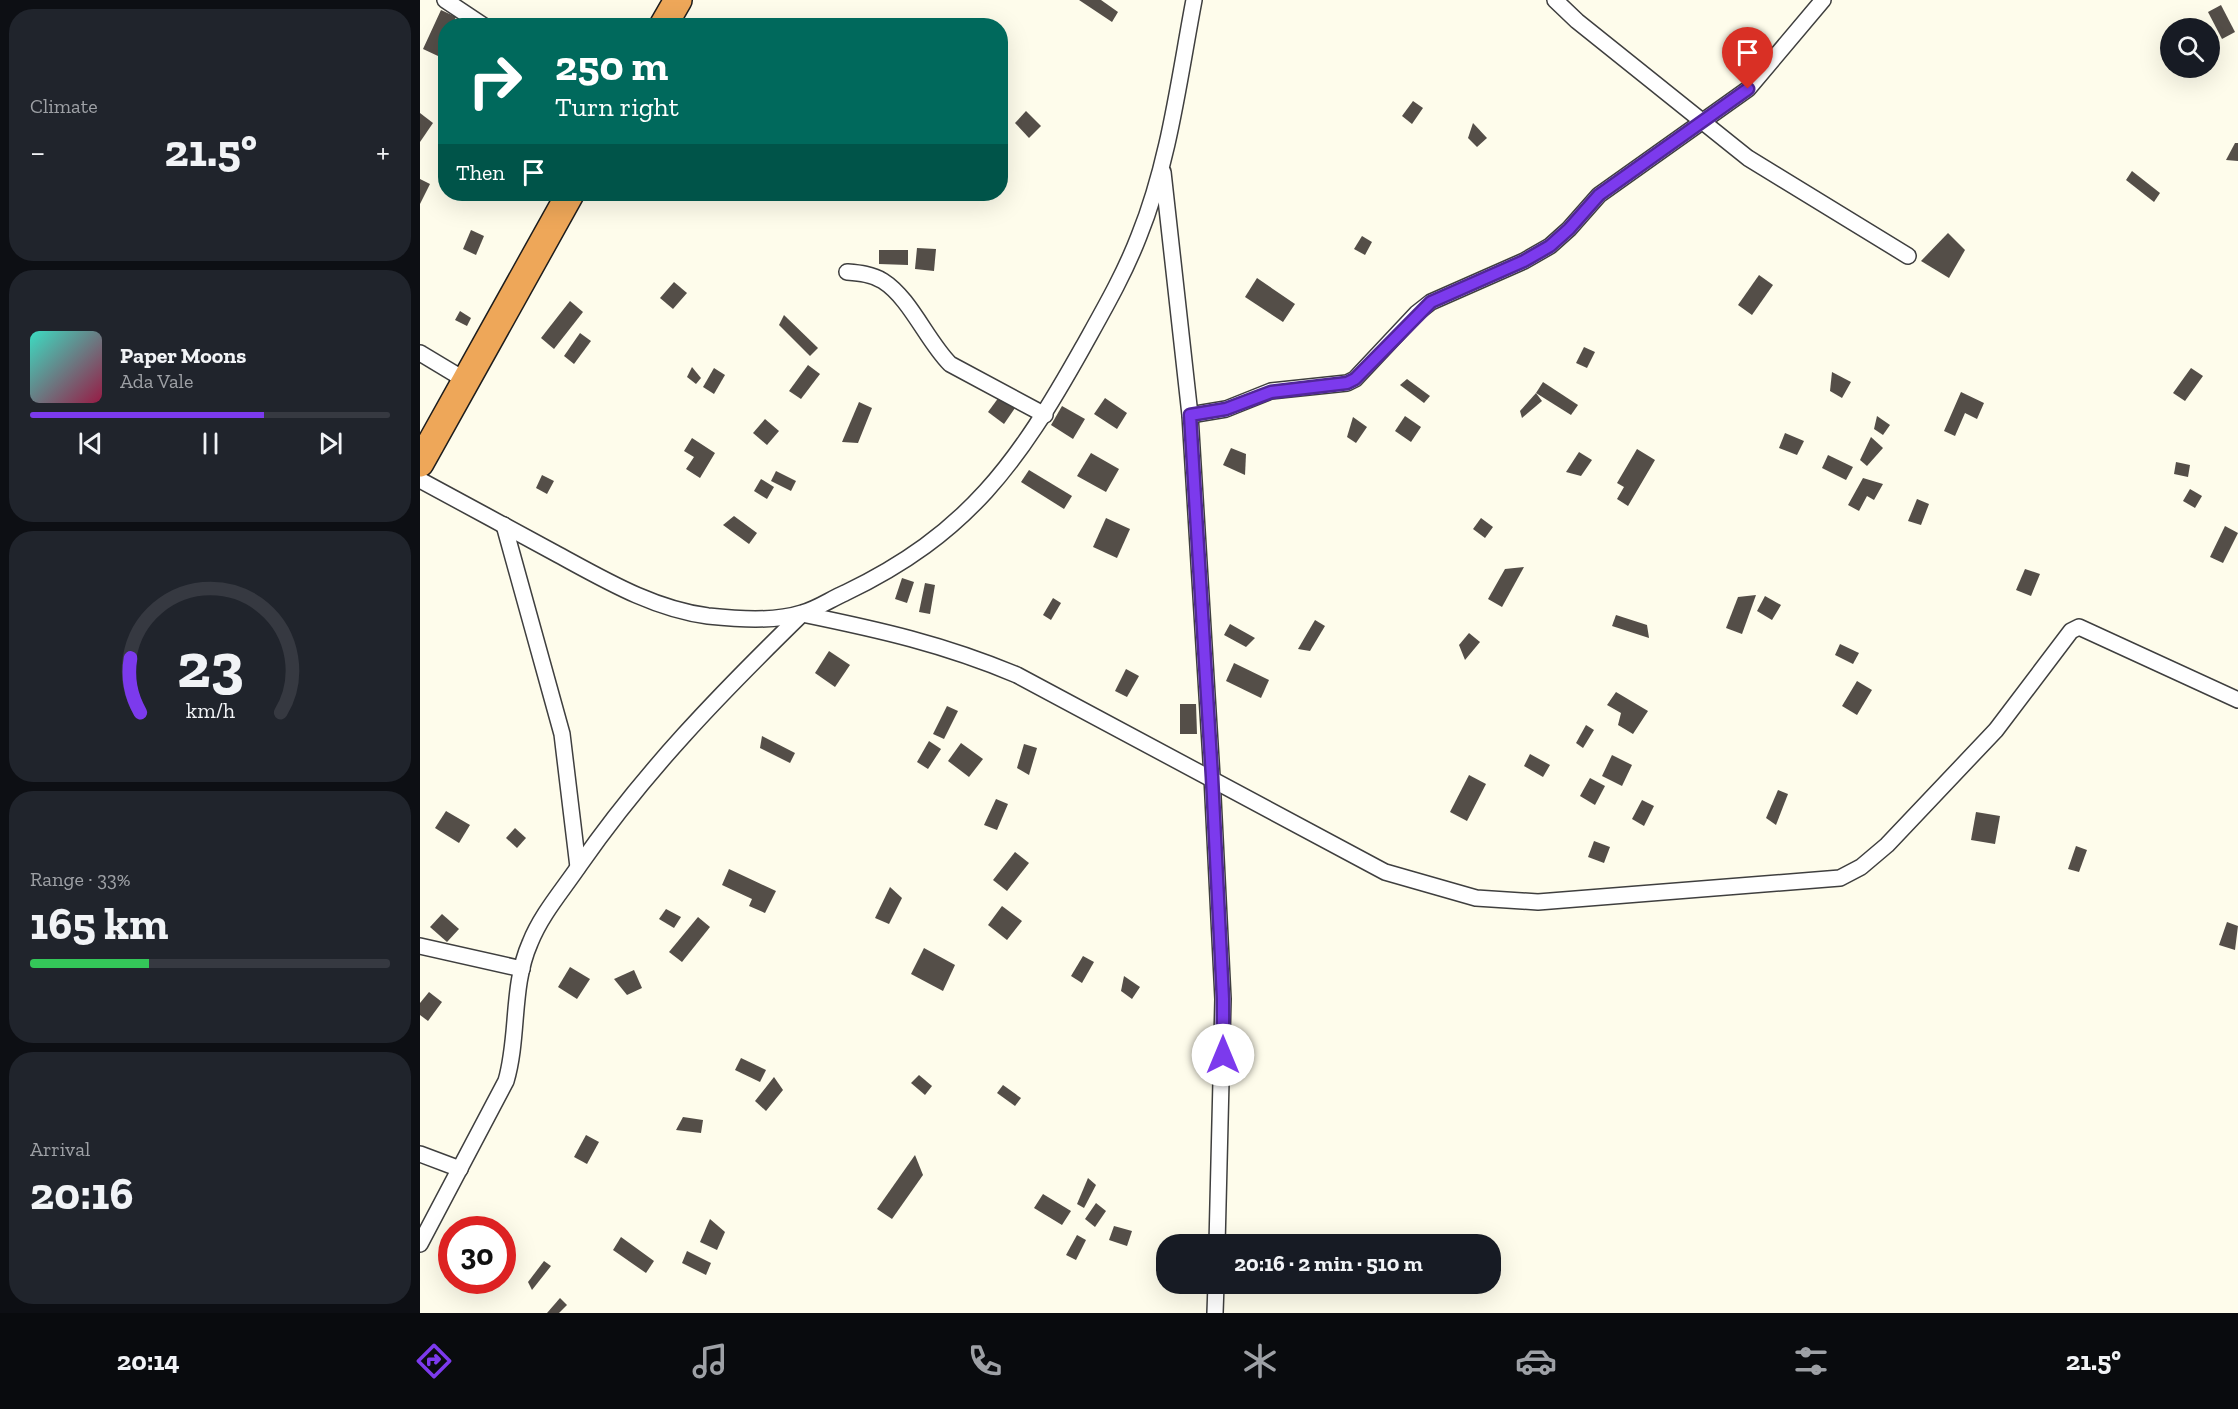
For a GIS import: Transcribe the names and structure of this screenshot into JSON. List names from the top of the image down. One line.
{"page":{"tile":["Climate",["Range · 33%","165 km"],["Arrival","20:16"]],"turn":["250 m","Turn right"],"heat":["−","21.5°","+"],"then":"Then","song":["Paper Moons","Ada Vale"],"limit":"30","trip":"20:16 · 2 min · 510 m","tabs":["20:14","21.5°"],"gauge":["23","km/h"]}}
